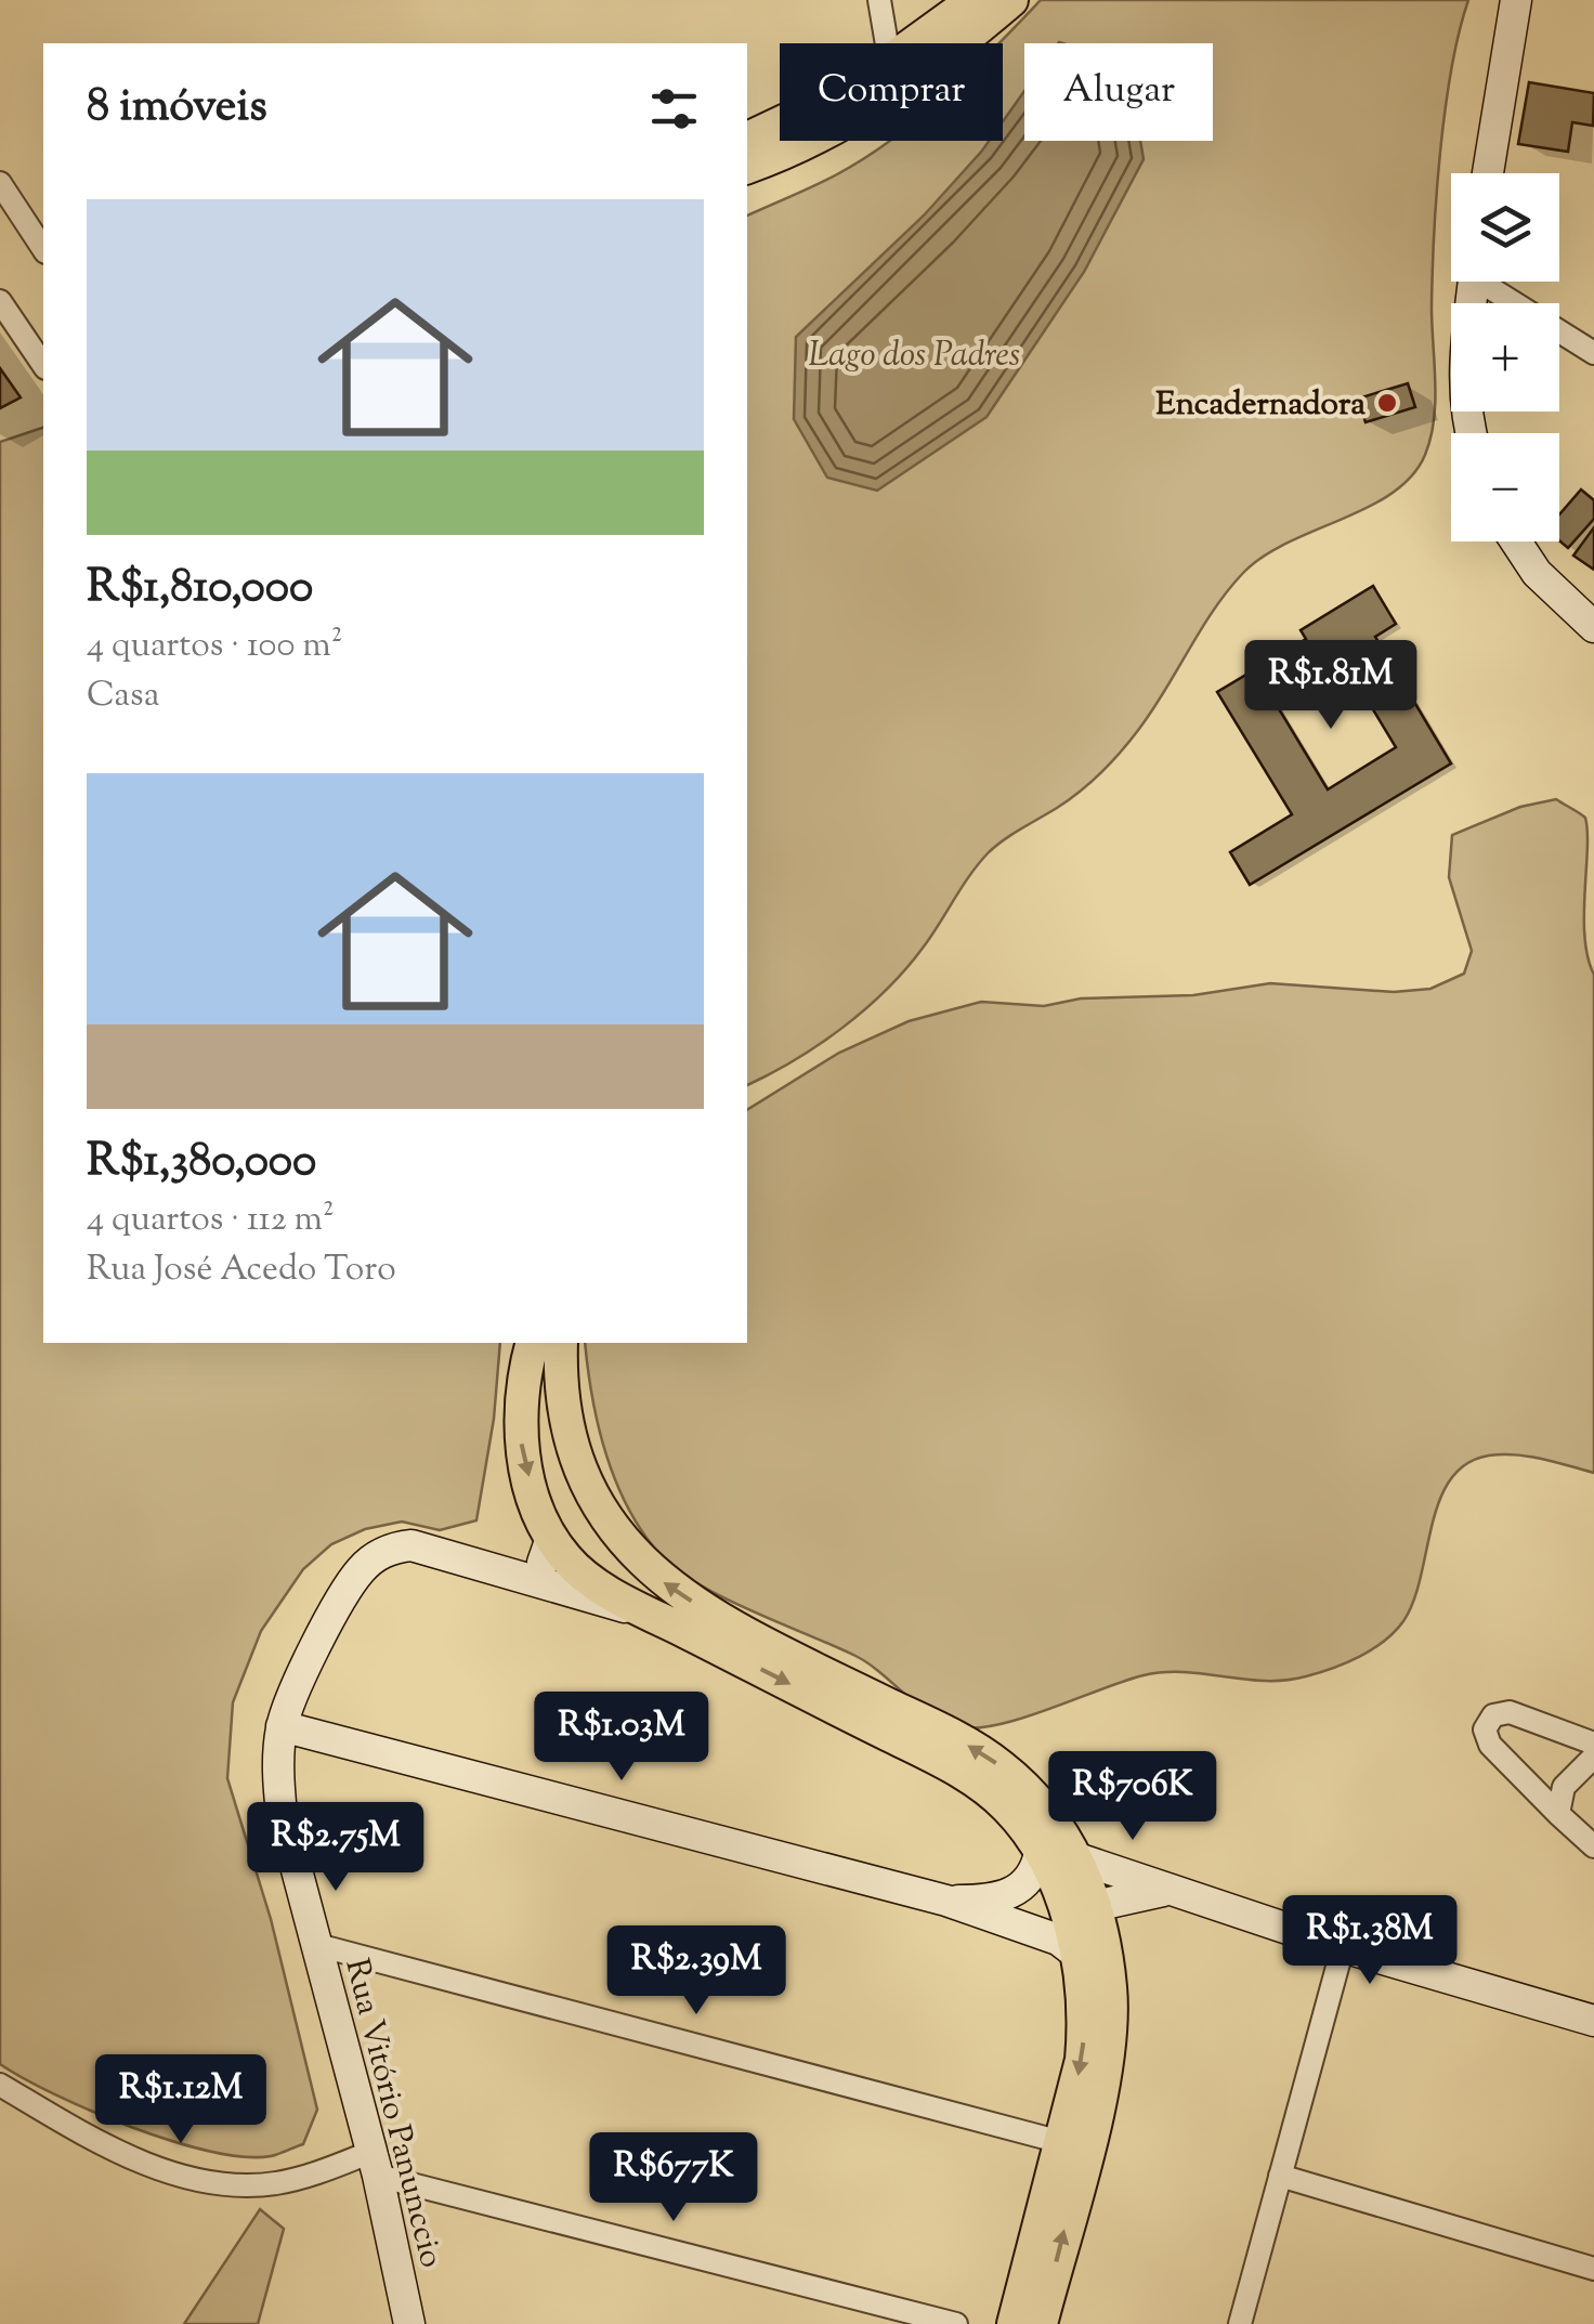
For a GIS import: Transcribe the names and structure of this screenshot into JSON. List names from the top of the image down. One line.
{"streets":{"street":["Rua Vitório Panunccio"]},"water":["Lago dos Padres"],"places":["Encadernadora"],"page":{"chip":["Comprar","Alugar"],"heading":"8 imóveis","map_buttons":["+","−"],"list":[{"name":"R$1,810,000","note":"4 quartos · 100 m² · Casa"},{"name":"R$1,380,000","note":"4 quartos · 112 m² · Rua José Acedo Toro"}],"price":["R$1.81M","R$1.03M","R$706K","R$2.75M","R$1.38M","R$2.39M","R$1.12M","R$677K"]}}
